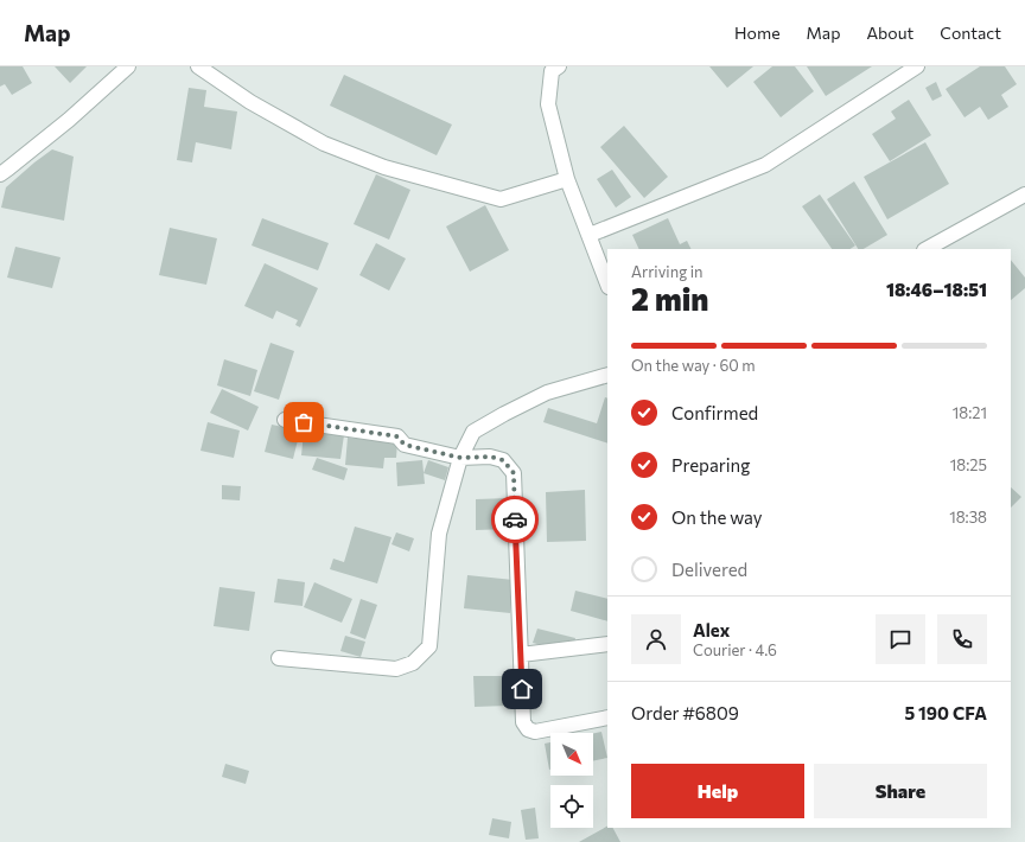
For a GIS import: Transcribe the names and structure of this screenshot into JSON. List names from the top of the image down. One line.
{"north":"bottom right","page":{"header":"Map","nav":["Home","Map","About","Contact"],"heading":["2 min","Arriving in","18:46–18:51"],"panel":["Alex","Courier · 4.6","Order #6809","5 190 CFA"],"bar":"On the way · 60 m","list":[["Confirmed","18:21"],["Preparing","18:25"],["On the way","18:38"],"Delivered"],"buttons":["Help","Share"]}}
